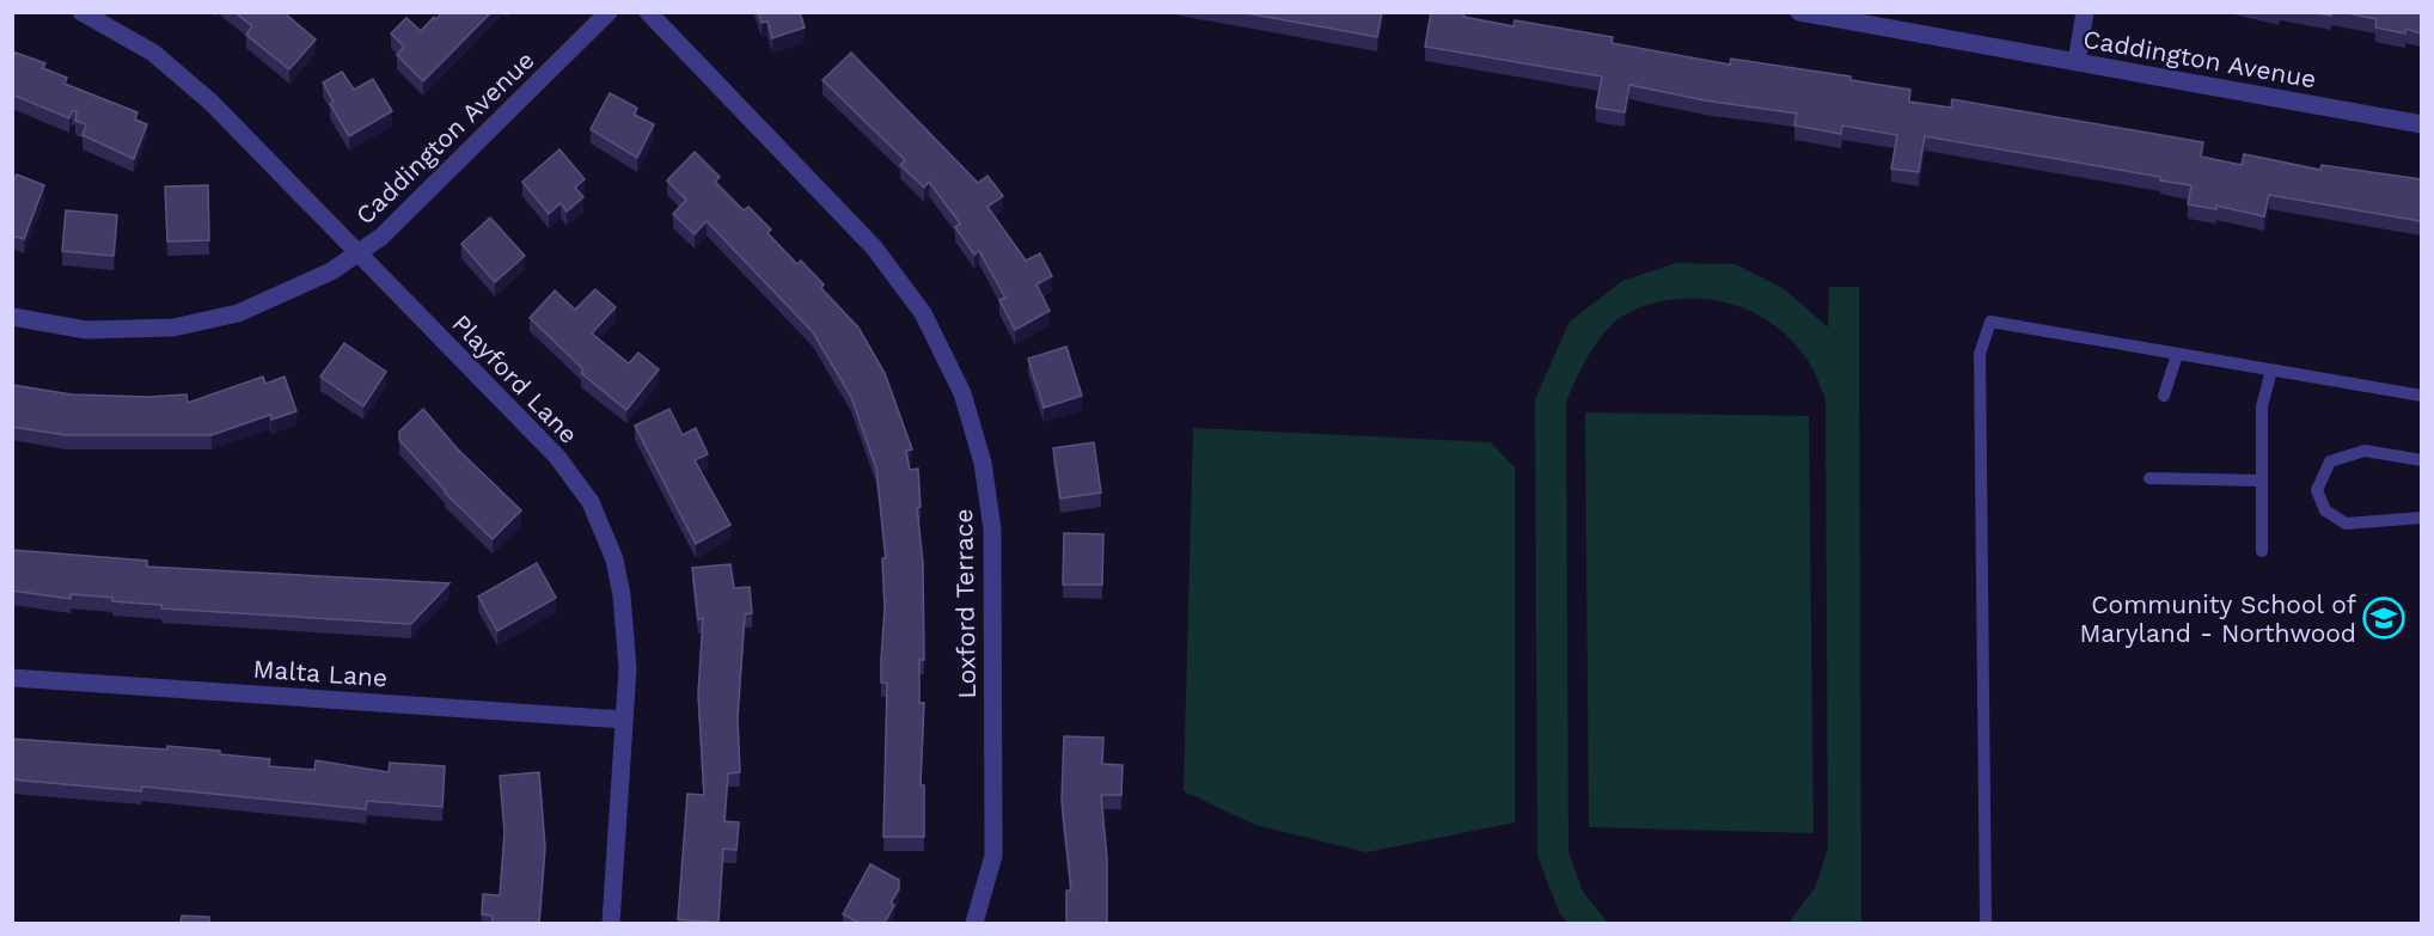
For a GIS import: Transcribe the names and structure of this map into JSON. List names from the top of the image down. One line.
{"streets":{"street":["Caddington Avenue","Playford Lane","Loxford Terrace","Malta Lane"]},"crossings":[["Caddington Avenue","Playford Lane"],["Playford Lane","Malta Lane"]],"places":{"school or university":["Community School of Maryland - Northwood"]}}
